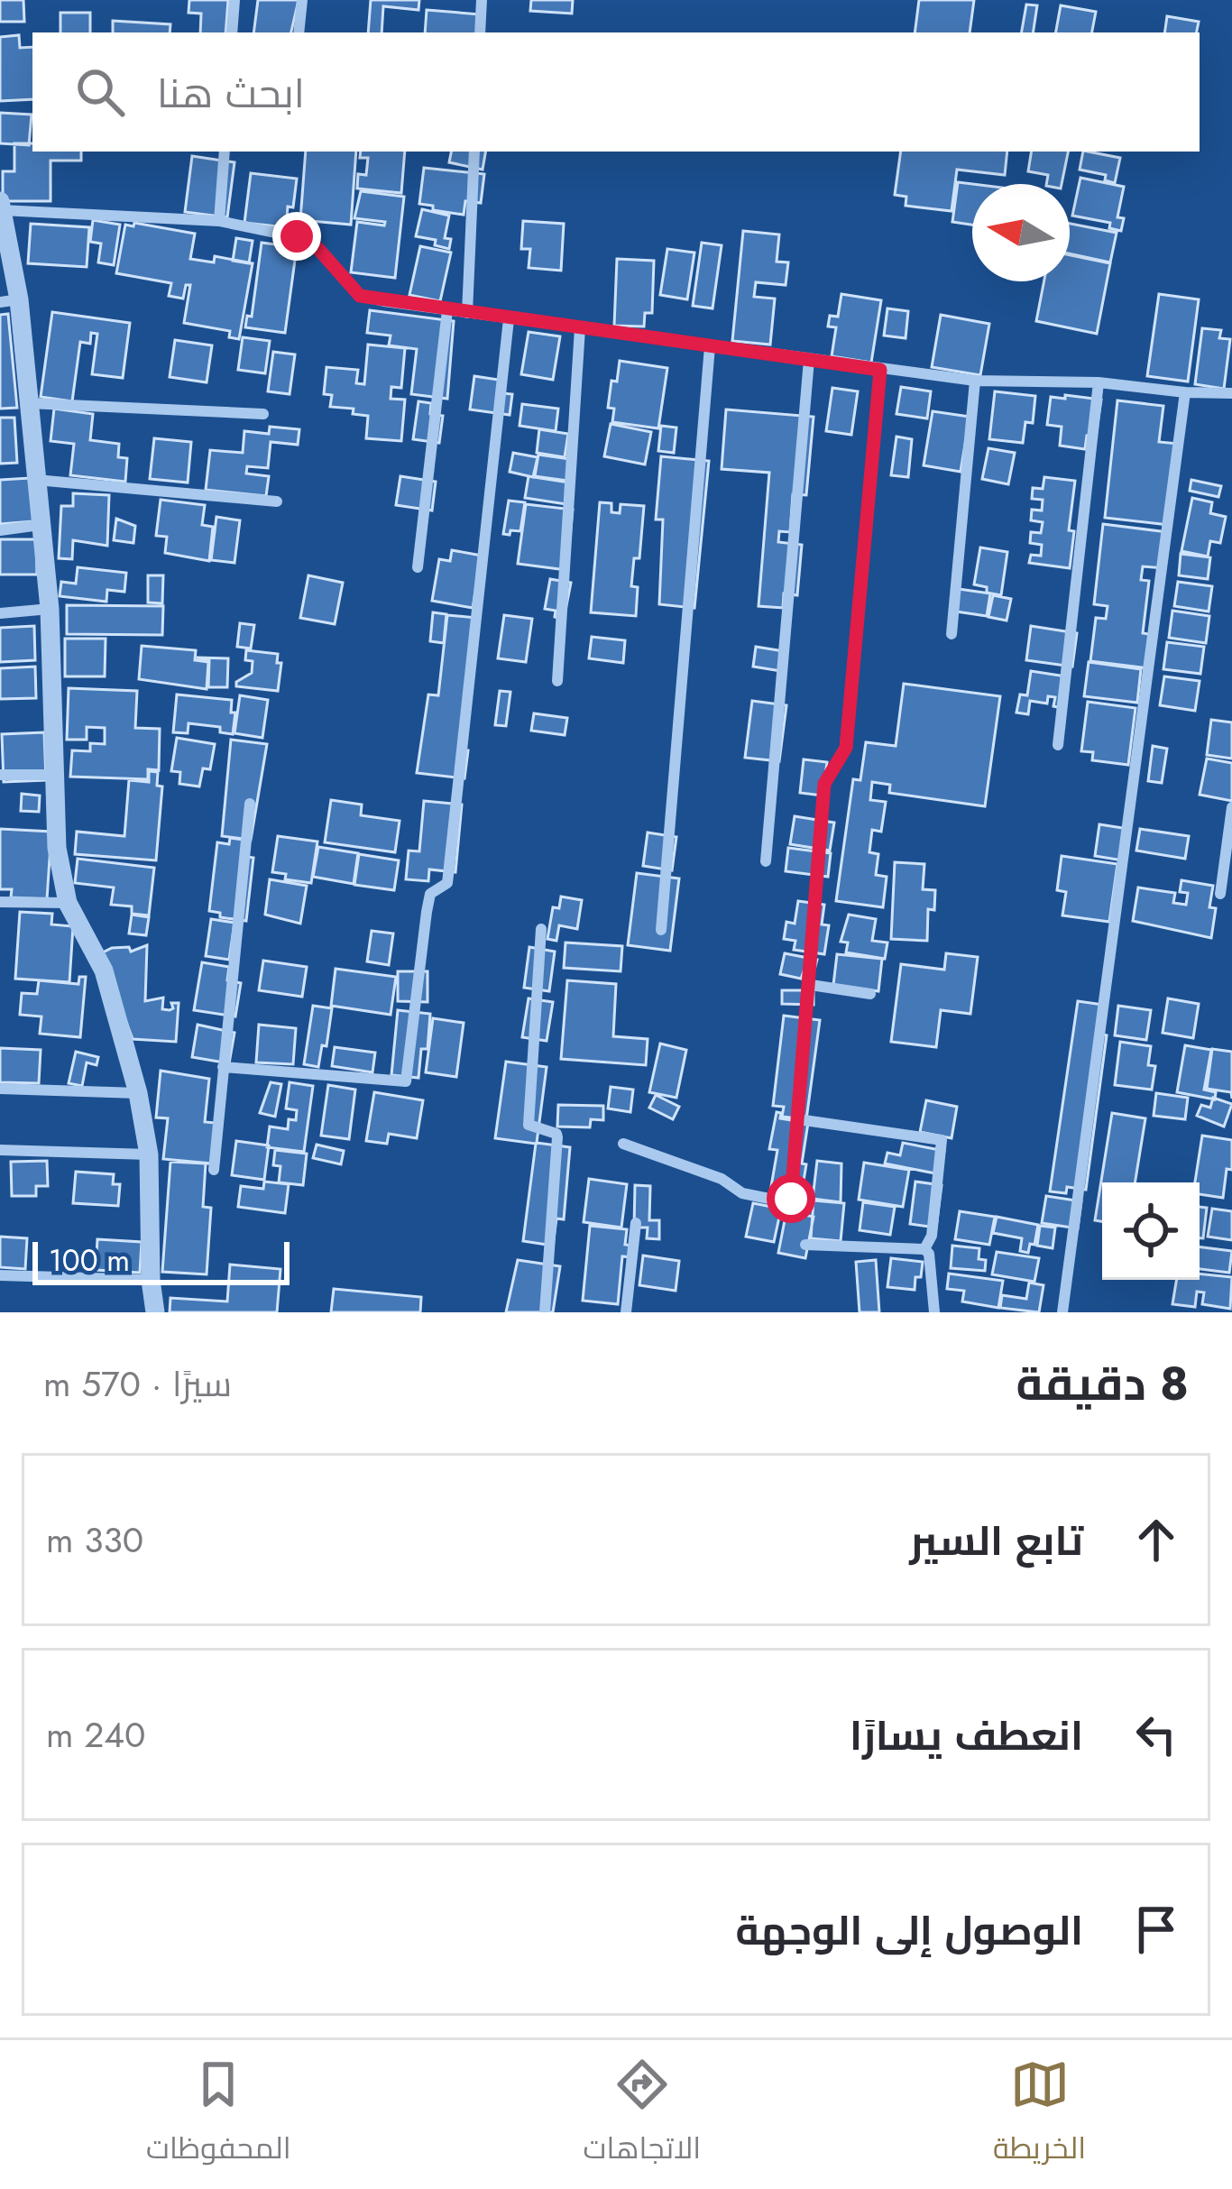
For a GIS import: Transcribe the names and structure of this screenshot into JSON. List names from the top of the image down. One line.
{"scale_bar":"100 m","north":"left","page":{"search":"ابحث هنا","scale":"100 m","heading":["8 دقيقة","سيرًا · 570 m"],"list":[["تابع السير","330 m"],["انعطف يسارًا","240 m"],"الوصول إلى الوجهة"],"nav":["الخريطة","الاتجاهات","المحفوظات"]}}
